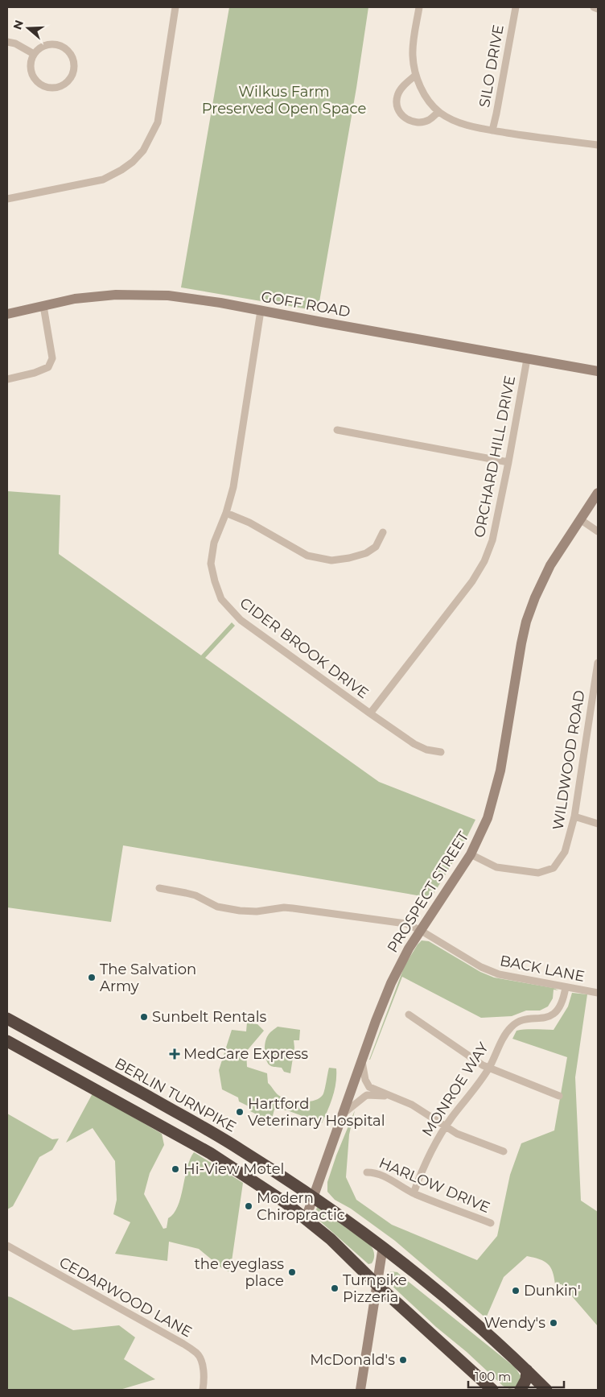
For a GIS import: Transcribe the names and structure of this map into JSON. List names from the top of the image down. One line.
{"streets":{"highway":["BERLIN TURNPIKE"],"main road":["GOFF ROAD","PROSPECT STREET"],"street":["SILO DRIVE","ORCHARD HILL DRIVE","CIDER BROOK DRIVE","WILDWOOD ROAD","BACK LANE","MONROE WAY","HARLOW DRIVE","CEDARWOOD LANE"]},"crossings":[["GOFF ROAD","ORCHARD HILL DRIVE"],["GOFF ROAD","CIDER BROOK DRIVE"],["ORCHARD HILL DRIVE","CIDER BROOK DRIVE"],["WILDWOOD ROAD","PROSPECT STREET"],["PROSPECT STREET","BACK LANE"],["PROSPECT STREET","BERLIN TURNPIKE"],["BACK LANE","MONROE WAY"],["MONROE WAY","HARLOW DRIVE"]],"parks":["Wilkus Farm Preserved Open Space"],"places":{"other":["The Salvation Army","Sunbelt Rentals","Hartford Veterinary Hospital","Hi-View Motel","Modern Chiropractic","the eyeglass place","Turnpike Pizzeria","Dunkin'","Wendy's","McDonald's"],"health":["MedCare Express"]},"scale_bar":"100 m","north":"left"}
